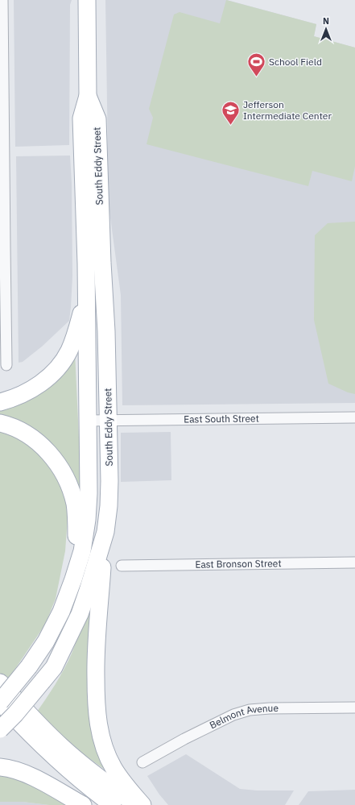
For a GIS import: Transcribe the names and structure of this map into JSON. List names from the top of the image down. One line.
{"streets":{"main road":["South Eddy Street"],"street":["East South Street","East Bronson Street","Belmont Avenue"]},"crossings":[["South Eddy Street","East South Street"]],"places":{"sports":["School Field"],"school or university":["Jefferson Intermediate Center"]},"north":"top"}
